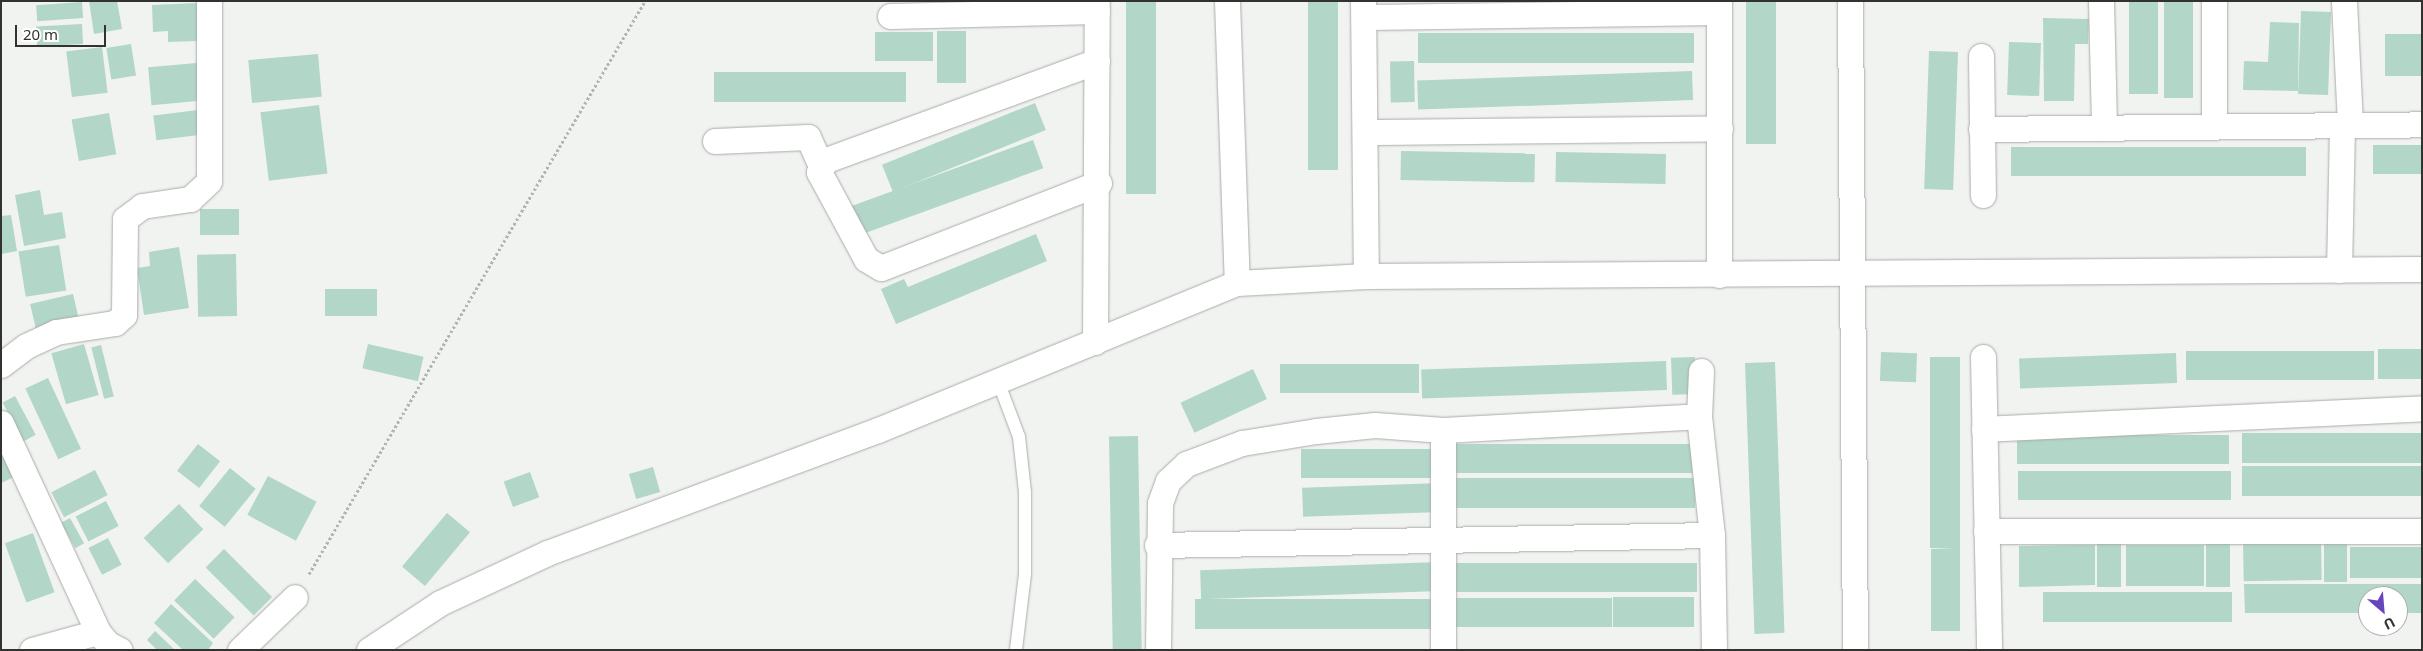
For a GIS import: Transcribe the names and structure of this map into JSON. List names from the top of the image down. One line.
{"scale_bar":"20 m","north":"bottom right"}
